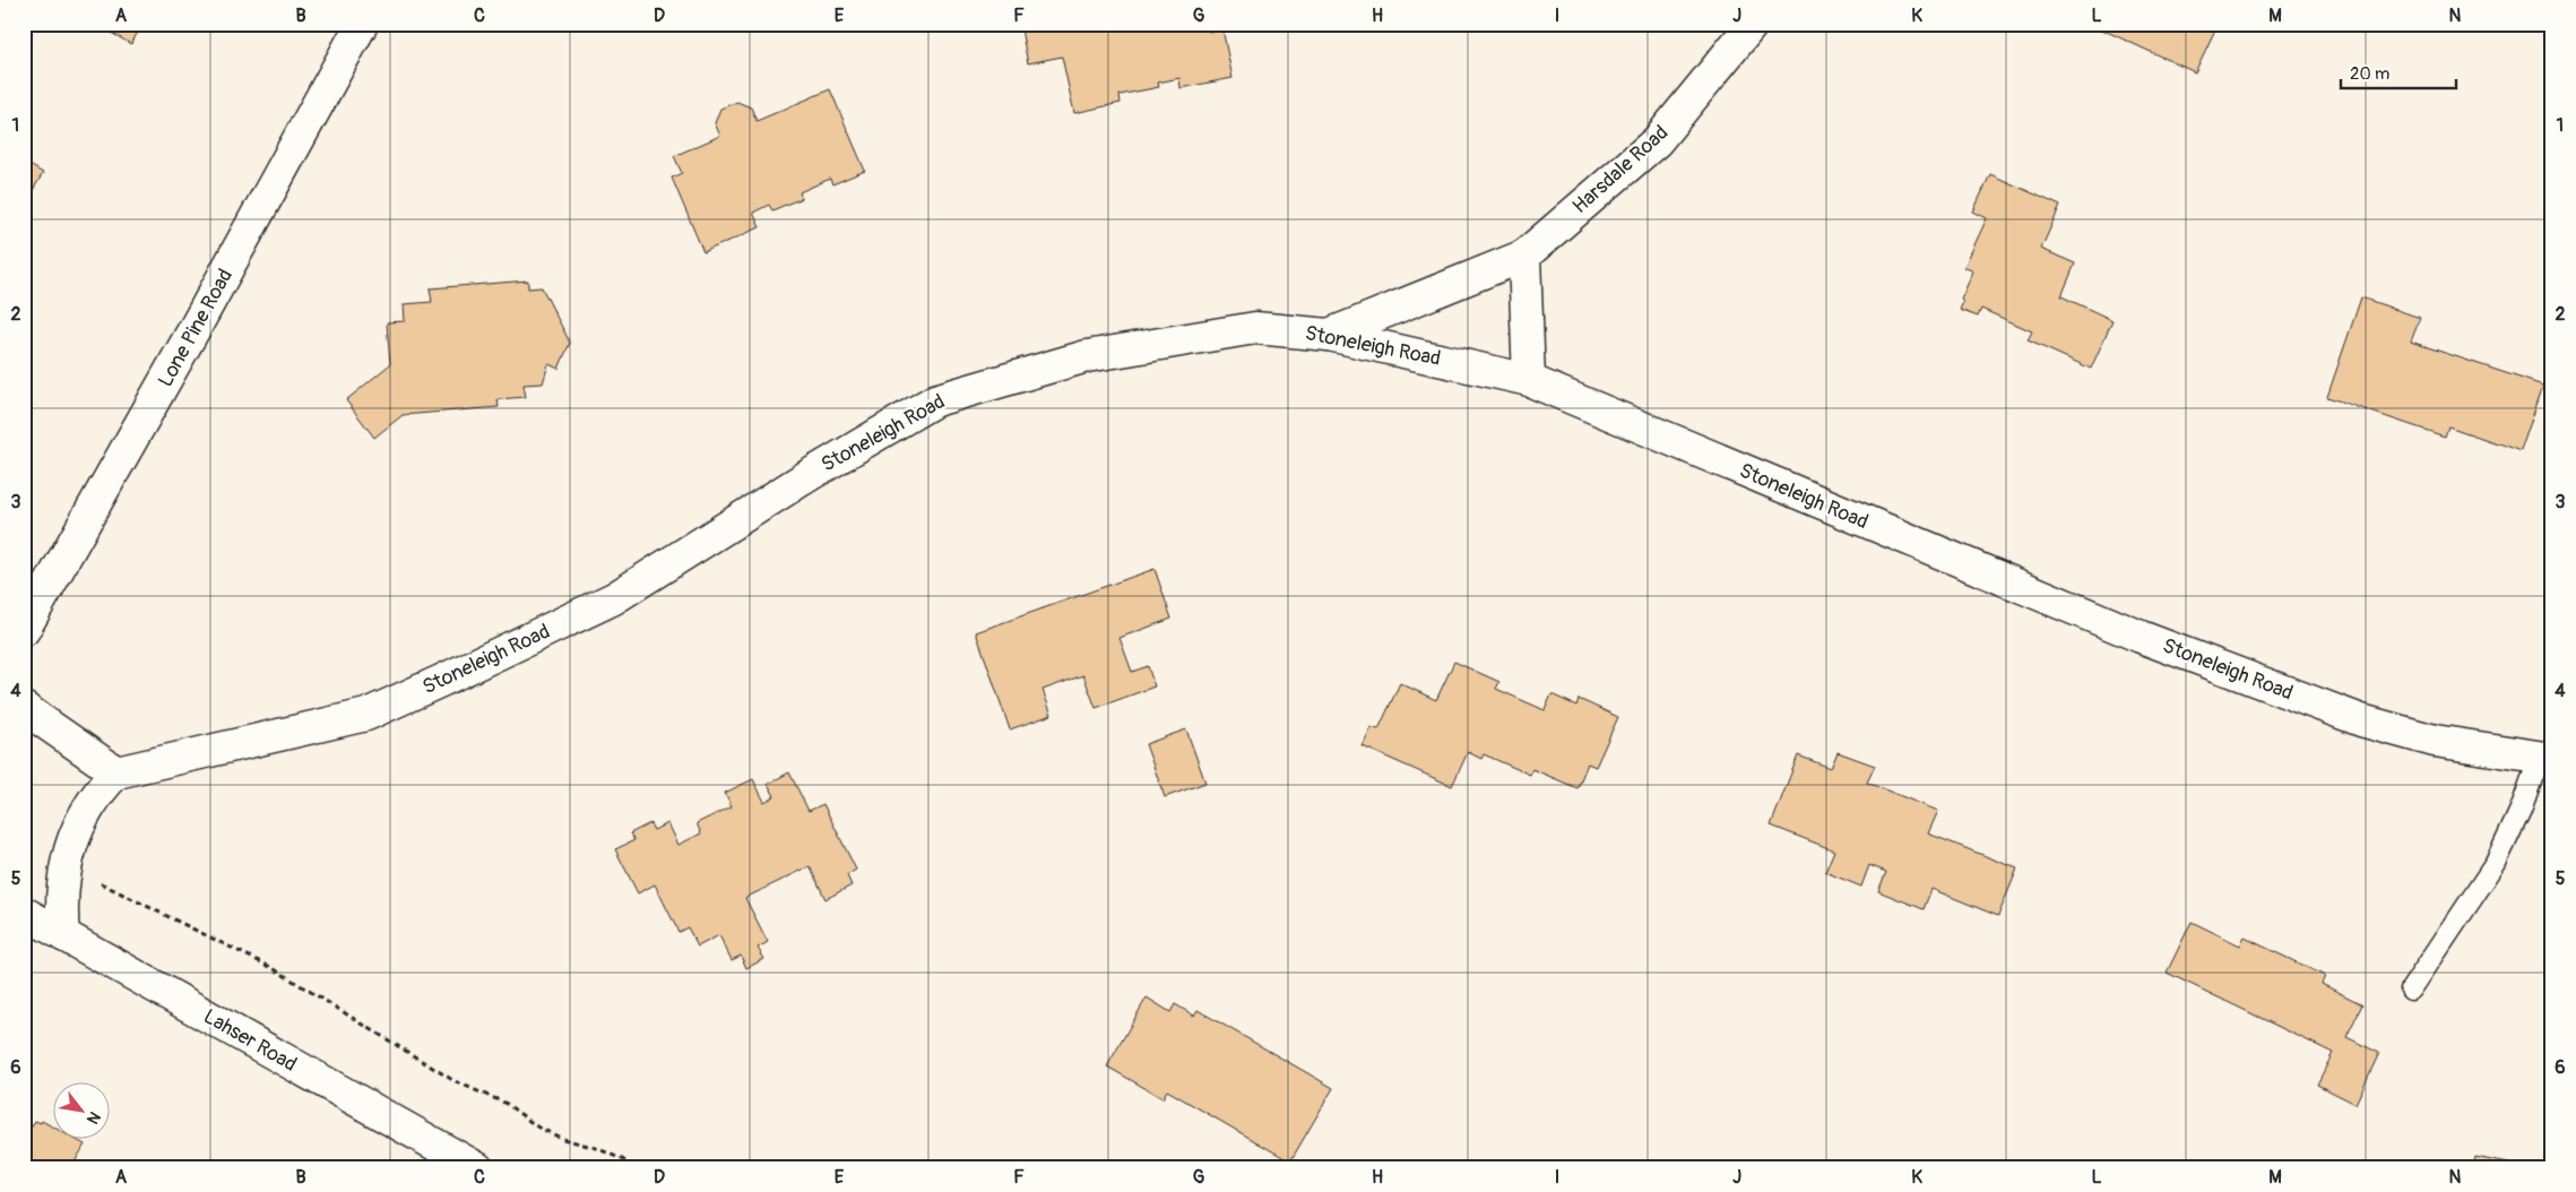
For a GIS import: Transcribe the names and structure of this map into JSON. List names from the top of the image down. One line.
{"streets":{"street":["Harsdale Road","Lone Pine Road","Stoneleigh Road","Lahser Road"]},"crossings":[["Harsdale Road","Stoneleigh Road"]],"scale_bar":"20 m","north":"bottom right","grid":{"columns":["A","B","C","D","E","F","G","H","I","J","K","L","M","N"],"rows":["1","2","3","4","5","6"]}}
